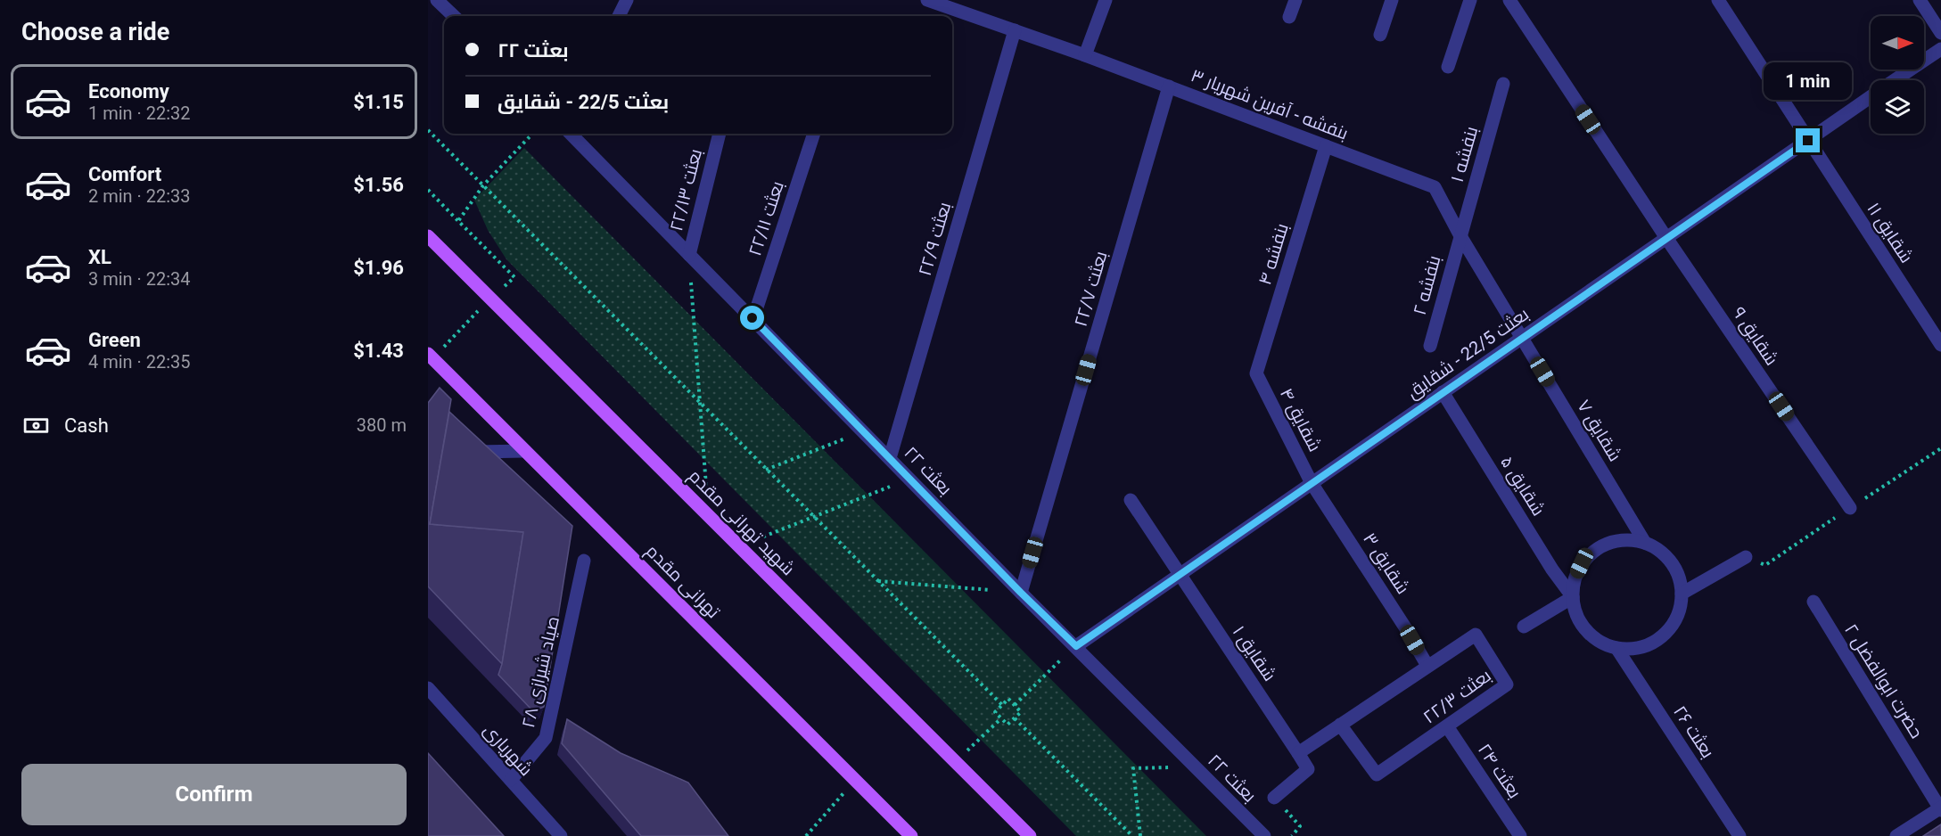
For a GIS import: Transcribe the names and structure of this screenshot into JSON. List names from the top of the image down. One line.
{"streets":{"main road":["شهید تهرانی مقدم","تهرانی مقدم"],"street":["بنفشه - آفرین شهریار ۳","بنفشه ۱","بعثت ۲۲/۱۳","بعثت ۲۲/۱۱","شقایق ۱۱","بعثت ۲۲/۹","بنفشه ۴","بنفشه ۲","بعثت ۲۲/۷","شقایق ۹","بعثت 22/5 - شقایق","شقایق ۴","شقایق ۷","بعثت ۲۲","شقایق ۵","شقایق ۳","شقایق ۱","صیاد شیرازی ۲۸","حضرت ابوالفضل ۲","بعثت ۲۲/۳","بعثت ۲۶","شهریاری","بعثت ۲۴"]},"crossings":[["بنفشه - آفرین شهریار ۳","بنفشه ۱"],["بنفشه - آفرین شهریار ۳","بعثت ۲۲/۹"],["بنفشه - آفرین شهریار ۳","بنفشه ۴"],["بنفشه - آفرین شهریار ۳","بنفشه ۲"],["بنفشه - آفرین شهریار ۳","بعثت ۲۲/۷"],["بنفشه - آفرین شهریار ۳","بعثت 22/5 - شقایق"],["بنفشه - آفرین شهریار ۳","شقایق ۷"],["بنفشه ۱","بنفشه ۲"],["بعثت ۲۲/۱۳","بعثت ۲۲"],["بعثت ۲۲/۱۱","بعثت ۲۲"],["شقایق ۱۱","بعثت 22/5 - شقایق"],["بعثت ۲۲/۹","بعثت ۲۲"],["بنفشه ۴","شقایق ۴"],["بعثت ۲۲/۷","بعثت ۲۲"],["شقایق ۹","بعثت 22/5 - شقایق"],["بعثت 22/5 - شقایق","شقایق ۴"],["بعثت 22/5 - شقایق","شقایق ۷"],["بعثت 22/5 - شقایق","بعثت ۲۲"],["بعثت 22/5 - شقایق","شقایق ۵"],["بعثت 22/5 - شقایق","شقایق ۳"],["بعثت 22/5 - شقایق","شقایق ۱"],["شقایق ۴","شقایق ۳"],["شقایق ۷","شقایق ۵"],["شقایق ۷","بعثت ۲۶"],["شقایق ۵","بعثت ۲۶"],["شقایق ۳","بعثت ۲۲/۳"],["صیاد شیرازی ۲۸","شهریاری"],["بعثت ۲۲/۳","بعثت ۲۴"]],"north":"right","page":{"heading":"Choose a ride","banner":["بعثت ۲۲","بعثت 22/5 - شقایق"],"bubble":"1 min","list":[{"name":"Economy","note":"1 min · 22:32","value":"$1.15"},{"name":"Comfort","note":"2 min · 22:33","value":"$1.56"},{"name":"XL","note":"3 min · 22:34","value":"$1.96"},{"name":"Green","note":"4 min · 22:35","value":"$1.43"}],"pay":["Cash","380 m"],"buttons":"Confirm"}}
